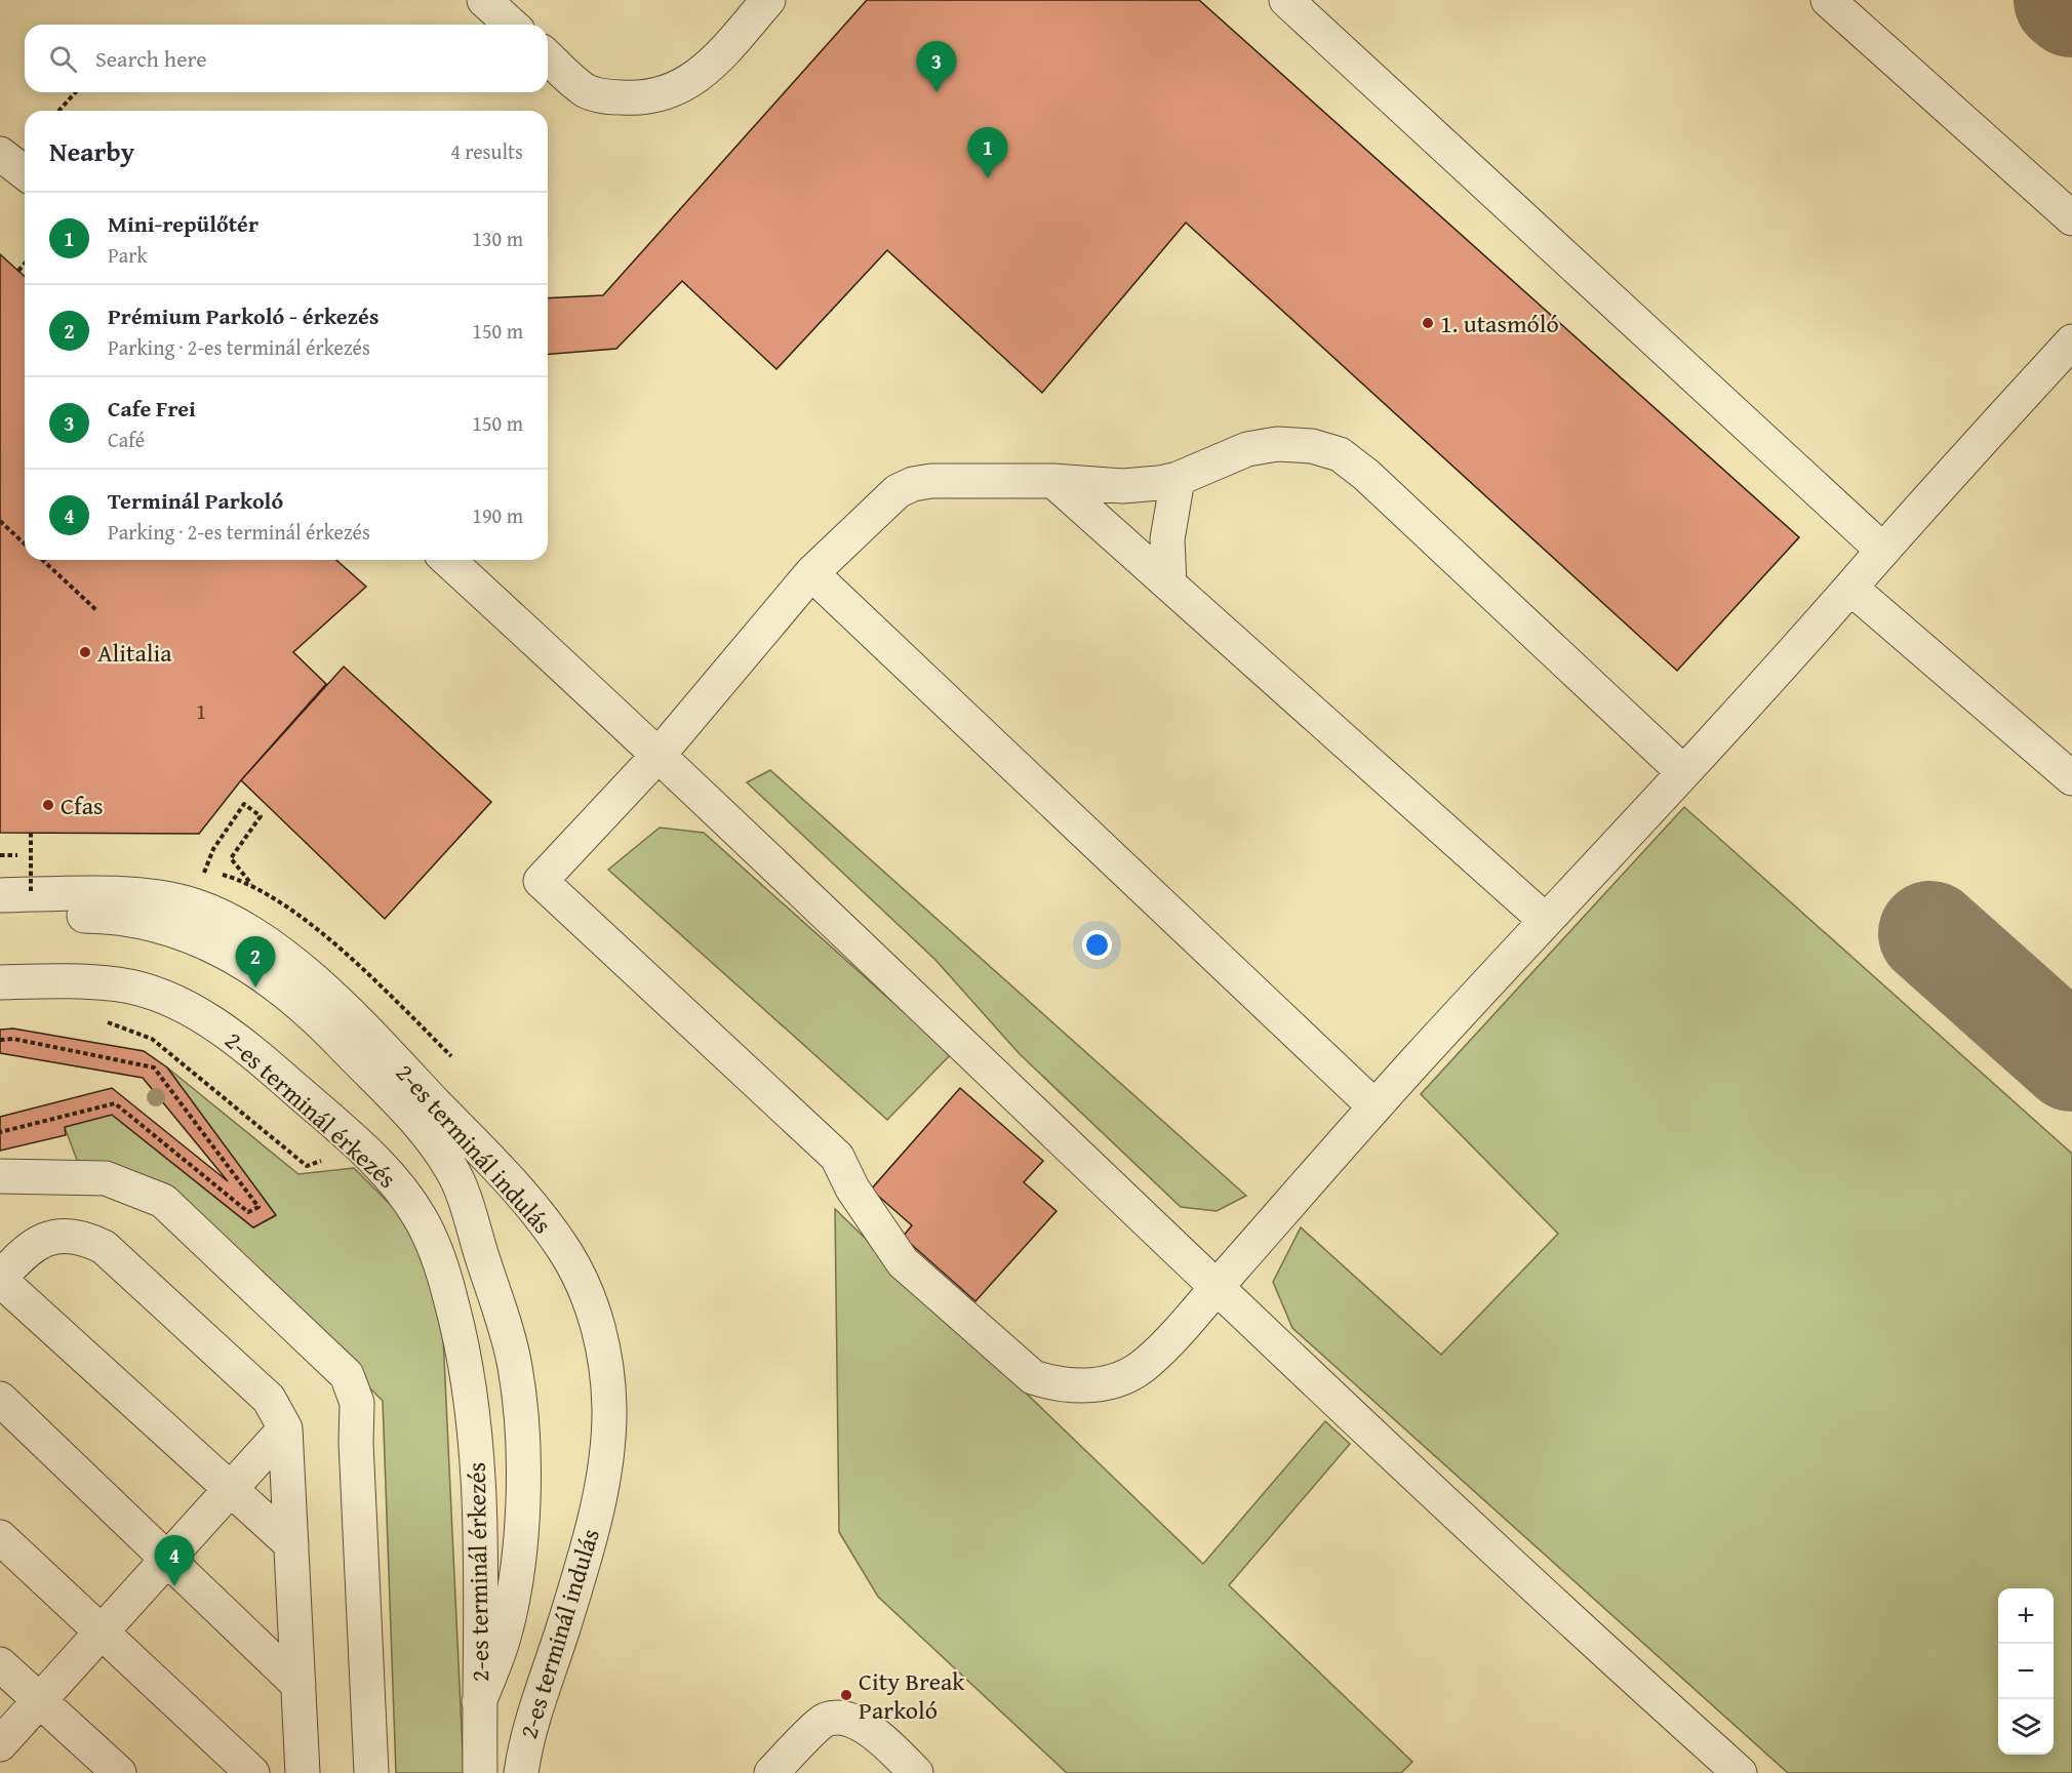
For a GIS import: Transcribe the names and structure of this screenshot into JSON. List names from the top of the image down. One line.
{"streets":{"street":["2-es terminál érkezés","2-es terminál indulás"]},"places":["1. utasmóló","Alitalia","Cfas","City Break Parkoló"],"house_numbers":["1"],"page":{"search":"Search here","pins":["3","1","2","4"],"heading":["Nearby","4 results"],"list":[{"mark":"1","name":"Mini-repülőtér","note":"Park","value":"130 m"},{"mark":"2","name":"Prémium Parkoló - érkezés","note":"Parking · 2-es terminál érkezés","value":"150 m"},{"mark":"3","name":"Cafe Frei","note":"Café","value":"150 m"},{"mark":"4","name":"Terminál Parkoló","note":"Parking · 2-es terminál érkezés","value":"190 m"}],"map_buttons":["+","−"]}}
